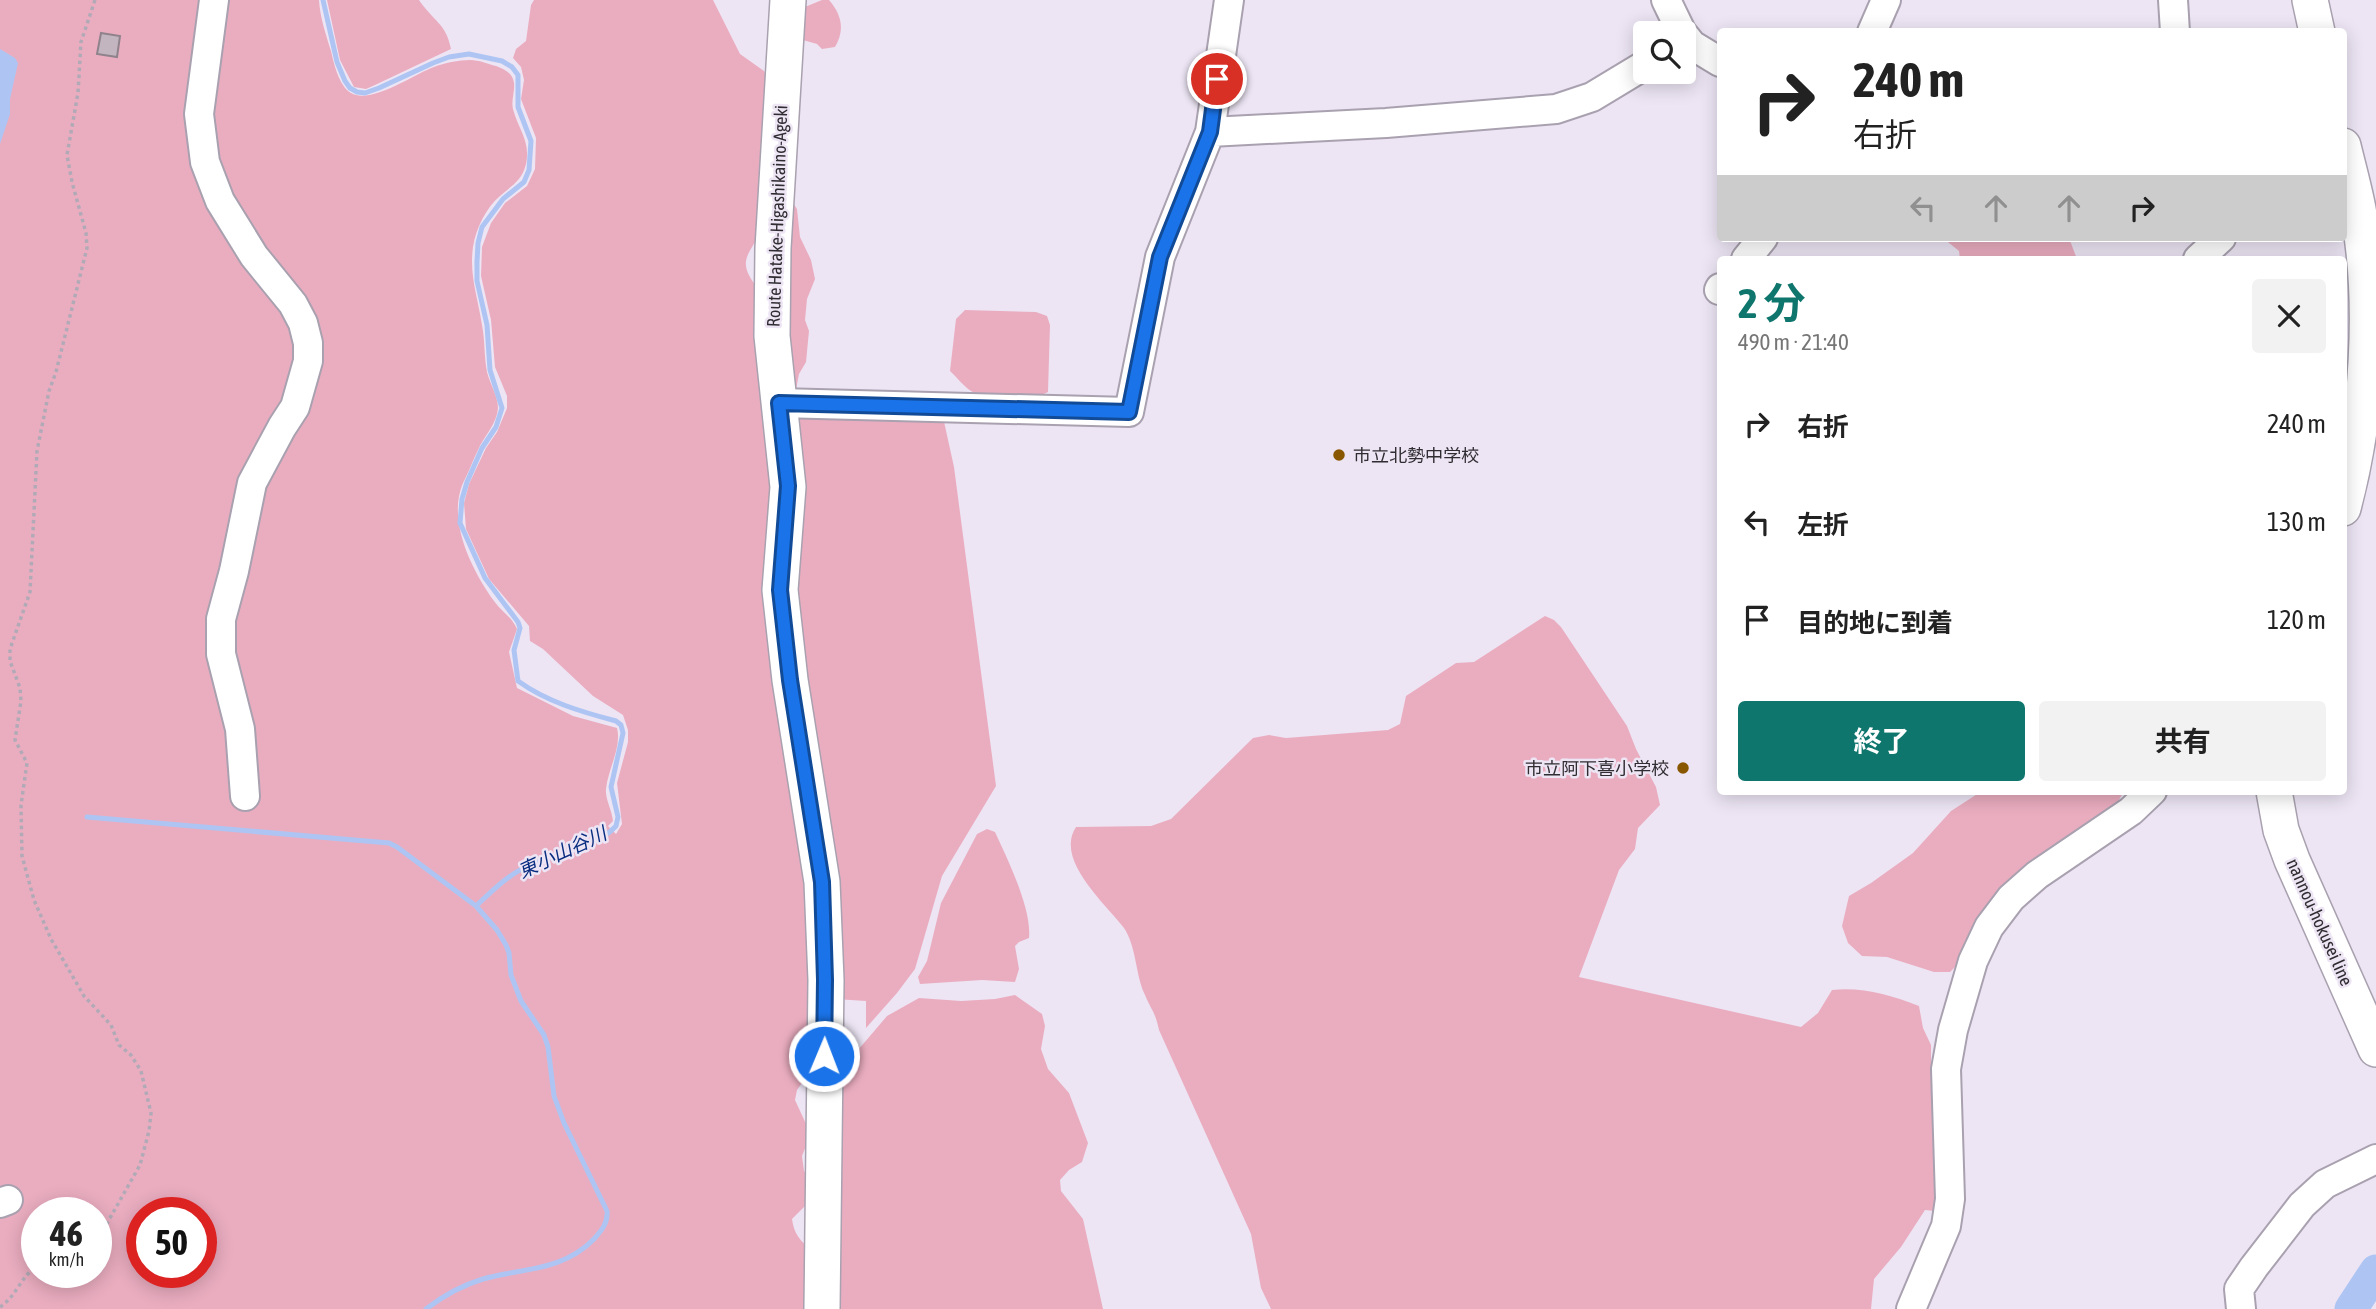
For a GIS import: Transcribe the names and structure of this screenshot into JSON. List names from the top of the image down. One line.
{"streets":{"main road":["Route Hatake-Higashikaino-Ageki","nannou-hokusei line"]},"water":["東小山谷川"],"places":["市立北勢中学校","市立阿下喜小学校"],"page":{"turn":["240 m","右折"],"heading":["2 分","490 m · 21:40"],"list":[{"name":"右折","value":"240 m"},{"name":"左折","value":"130 m"},{"name":"目的地に到着","value":"120 m"}],"buttons":["終了","共有"],"speed":"46 km/h","limit":"50"}}
